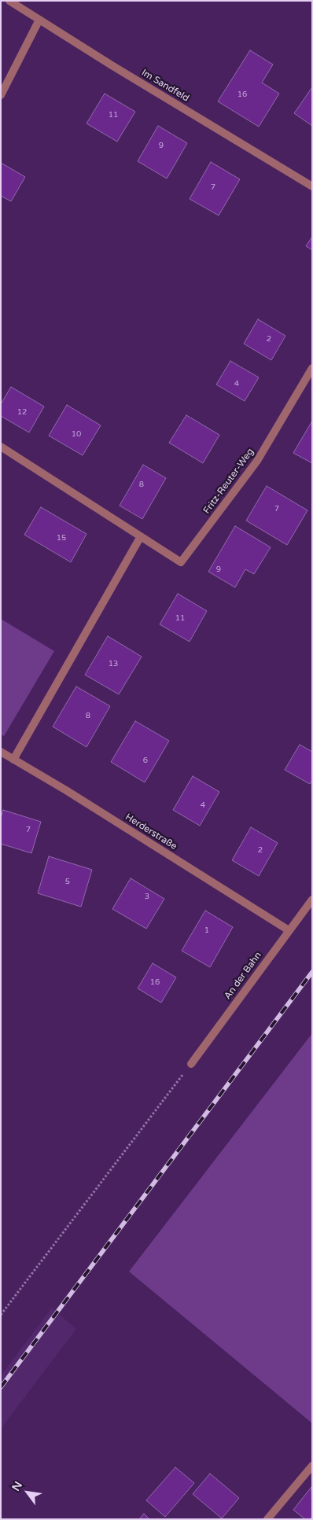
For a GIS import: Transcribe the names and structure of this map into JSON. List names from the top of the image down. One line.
{"streets":{"street":["Im Sandfeld","Fritz-Reuter-Weg","Herderstraße","An der Bahn"]},"crossings":[["Herderstraße","An der Bahn"]],"house_numbers":["16","11","9","7","2","4","12","10","8","7","15","9","11","13","8","6","4","7","2","5","3","1","16"],"north":"top left"}
